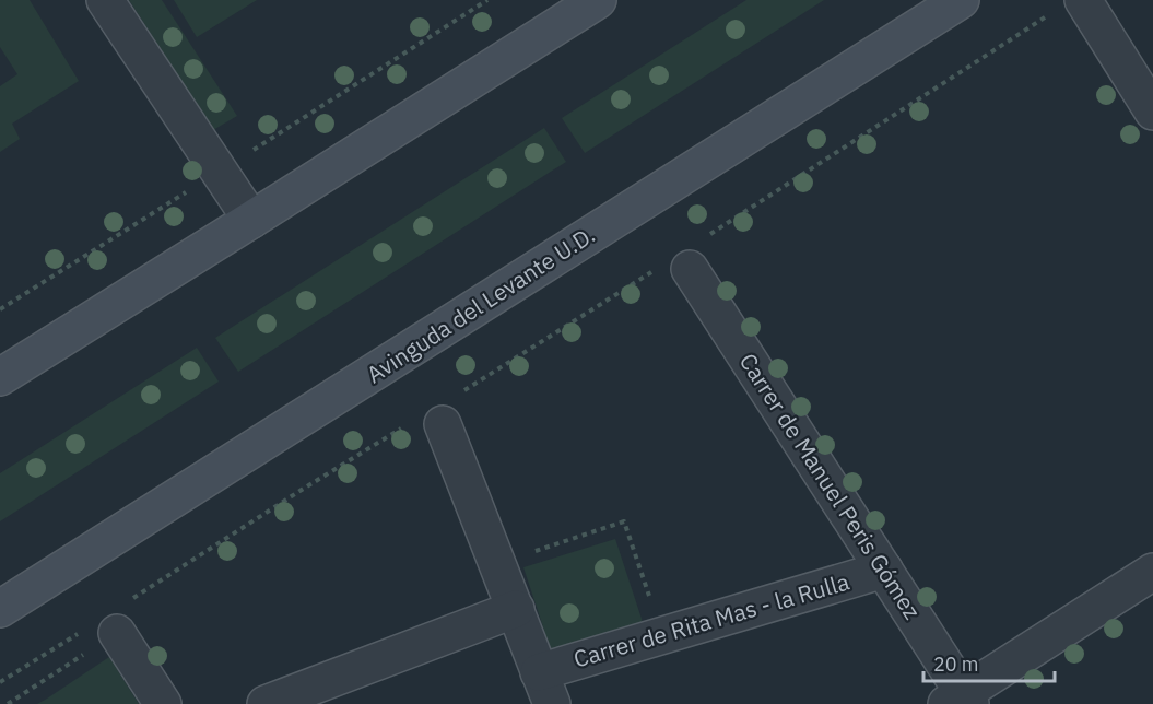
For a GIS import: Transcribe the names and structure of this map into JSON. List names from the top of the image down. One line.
{"streets":{"street":["Avinguda del Levante U.D.","Carrer de Manuel Peris Gómez","Carrer de Rita Mas - la Rulla"]},"crossings":[["Carrer de Manuel Peris Gómez","Carrer de Rita Mas - la Rulla"]],"scale_bar":"20 m"}
